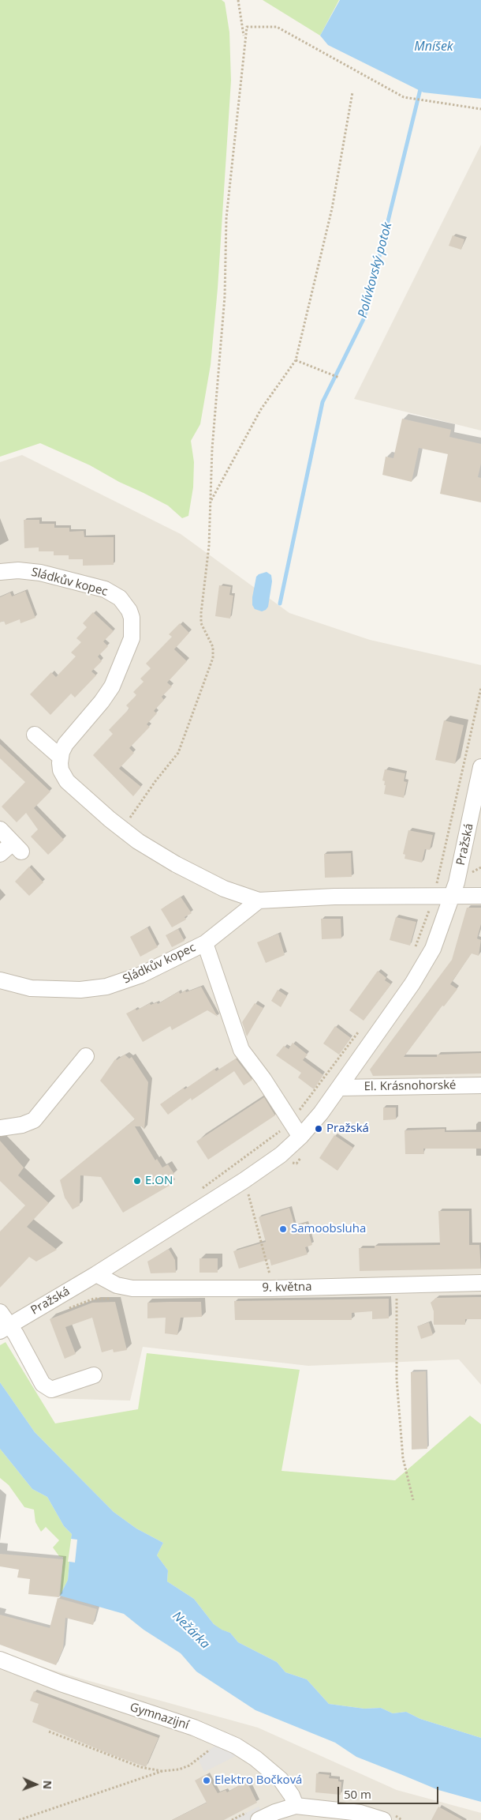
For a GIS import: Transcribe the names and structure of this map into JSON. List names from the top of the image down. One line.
{"streets":{"street":["Sládkův kopec","Pražská","El. Krásnohorské","9. května","Gymnazijní"]},"crossings":[["Pražská","El. Krásnohorské"],["Pražská","9. května"]],"water":["Mníšek","Polívkovský potok","Nežárka"],"places":["Pražská","E.ON","Samoobsluha","Elektro Bočková"],"scale_bar":"50 m","north":"right"}
